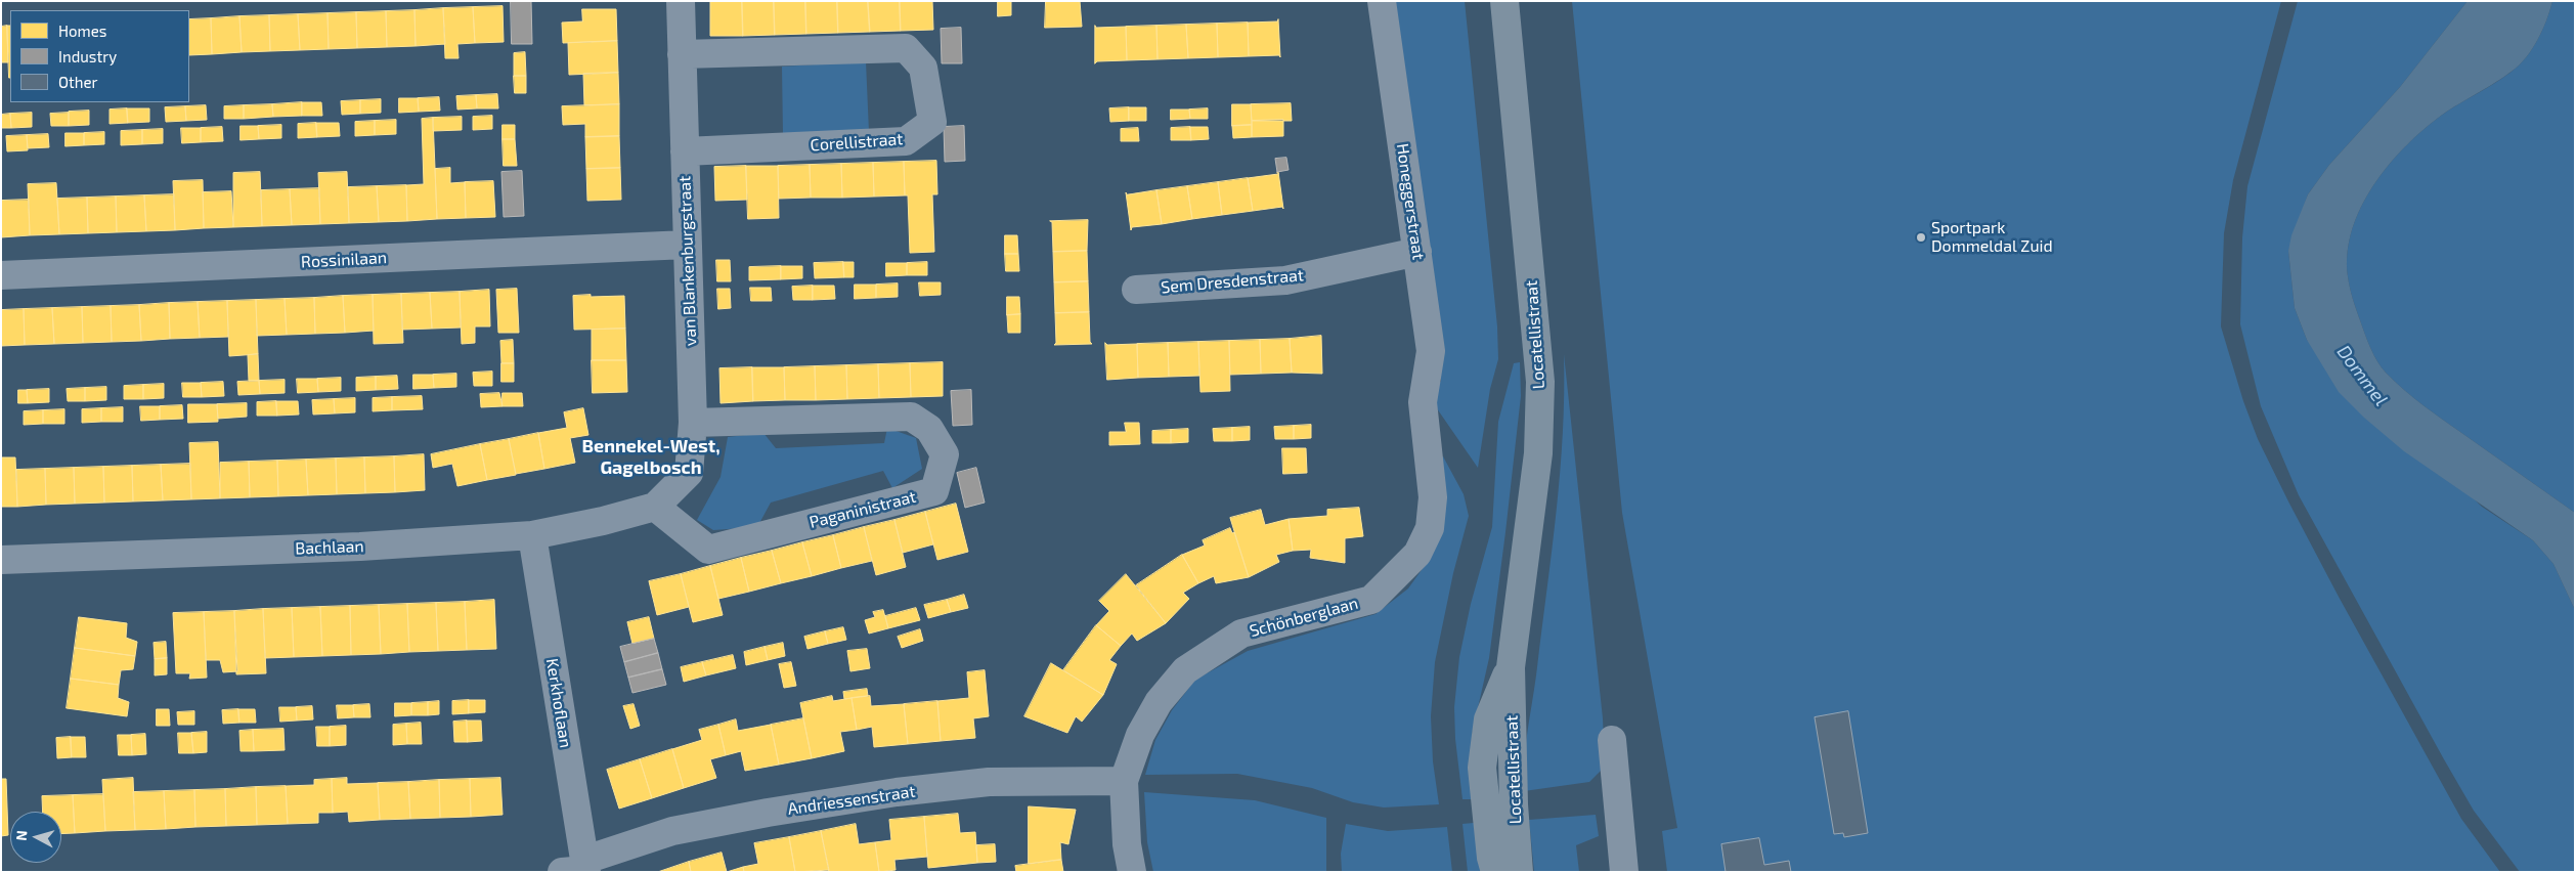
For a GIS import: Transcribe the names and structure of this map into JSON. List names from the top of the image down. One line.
{"streets":{"main road":["Locatellistraat"],"street":["Corellistraat","Honeggerstraat","Rossinilaan","van Blankenburgstraat","Sem Dresdenstraat","Paganinistraat","Bachlaan","Schönberglaan","Kerkhoflaan","Andriessenstraat"]},"crossings":[["Corellistraat","van Blankenburgstraat"],["Honeggerstraat","Sem Dresdenstraat"],["Honeggerstraat","Schönberglaan"],["Rossinilaan","van Blankenburgstraat"],["van Blankenburgstraat","Paganinistraat"],["van Blankenburgstraat","Bachlaan"],["Paganinistraat","Bachlaan"],["Bachlaan","Kerkhoflaan"],["Schönberglaan","Andriessenstraat"],["Kerkhoflaan","Andriessenstraat"]],"districts":["Bennekel-West, Gagelbosch"],"water":["Dommel"],"places":["Sportpark Dommeldal Zuid"],"legend":["Homes","Industry","Other"],"north":"left"}
